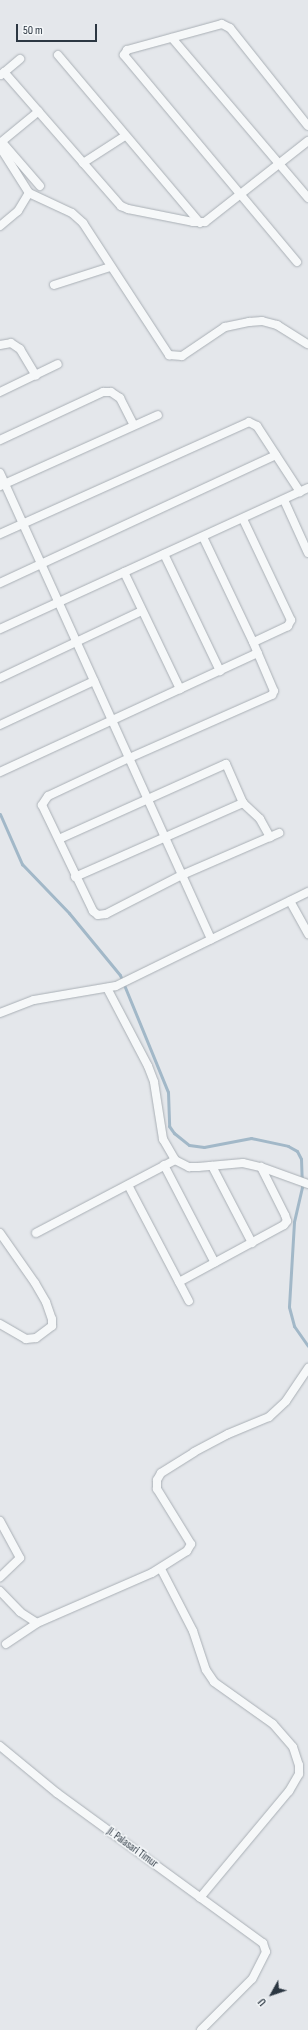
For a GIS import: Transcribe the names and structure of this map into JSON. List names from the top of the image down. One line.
{"streets":{"street":["Jl. Palasari Timur"]},"scale_bar":"50 m","north":"bottom left"}
